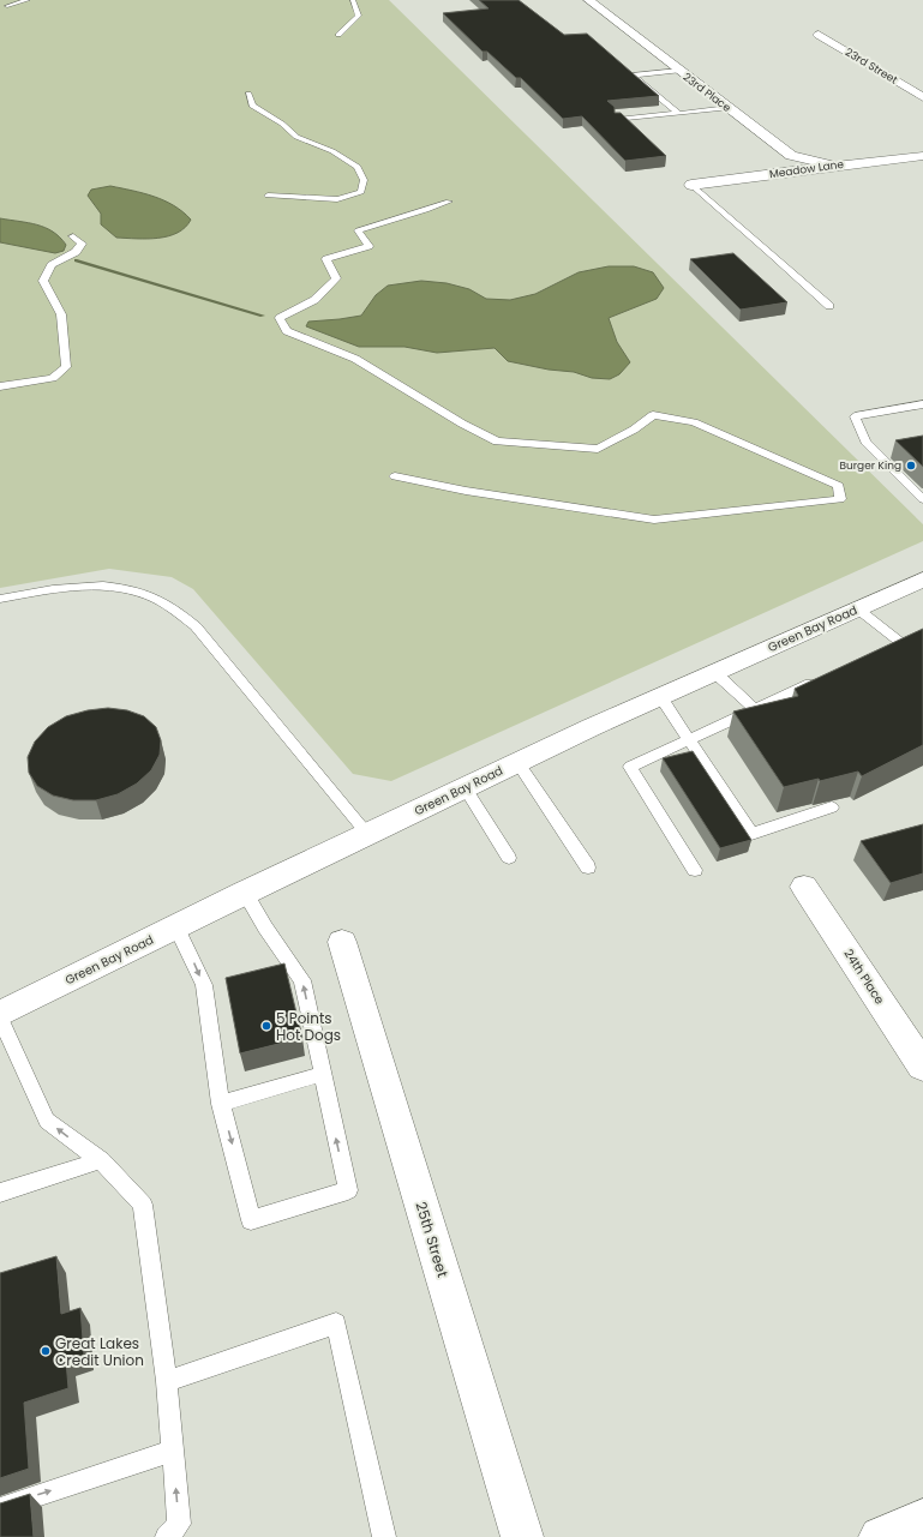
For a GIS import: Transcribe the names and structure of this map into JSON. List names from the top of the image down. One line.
{"streets":{"street":["23rd Street","23rd Place","Meadow Lane","Green Bay Road","24th Place","25th Street"]},"crossings":[["23rd Place","Meadow Lane"]],"places":["Burger King","5 Points Hot Dogs","Great Lakes Credit Union"]}
